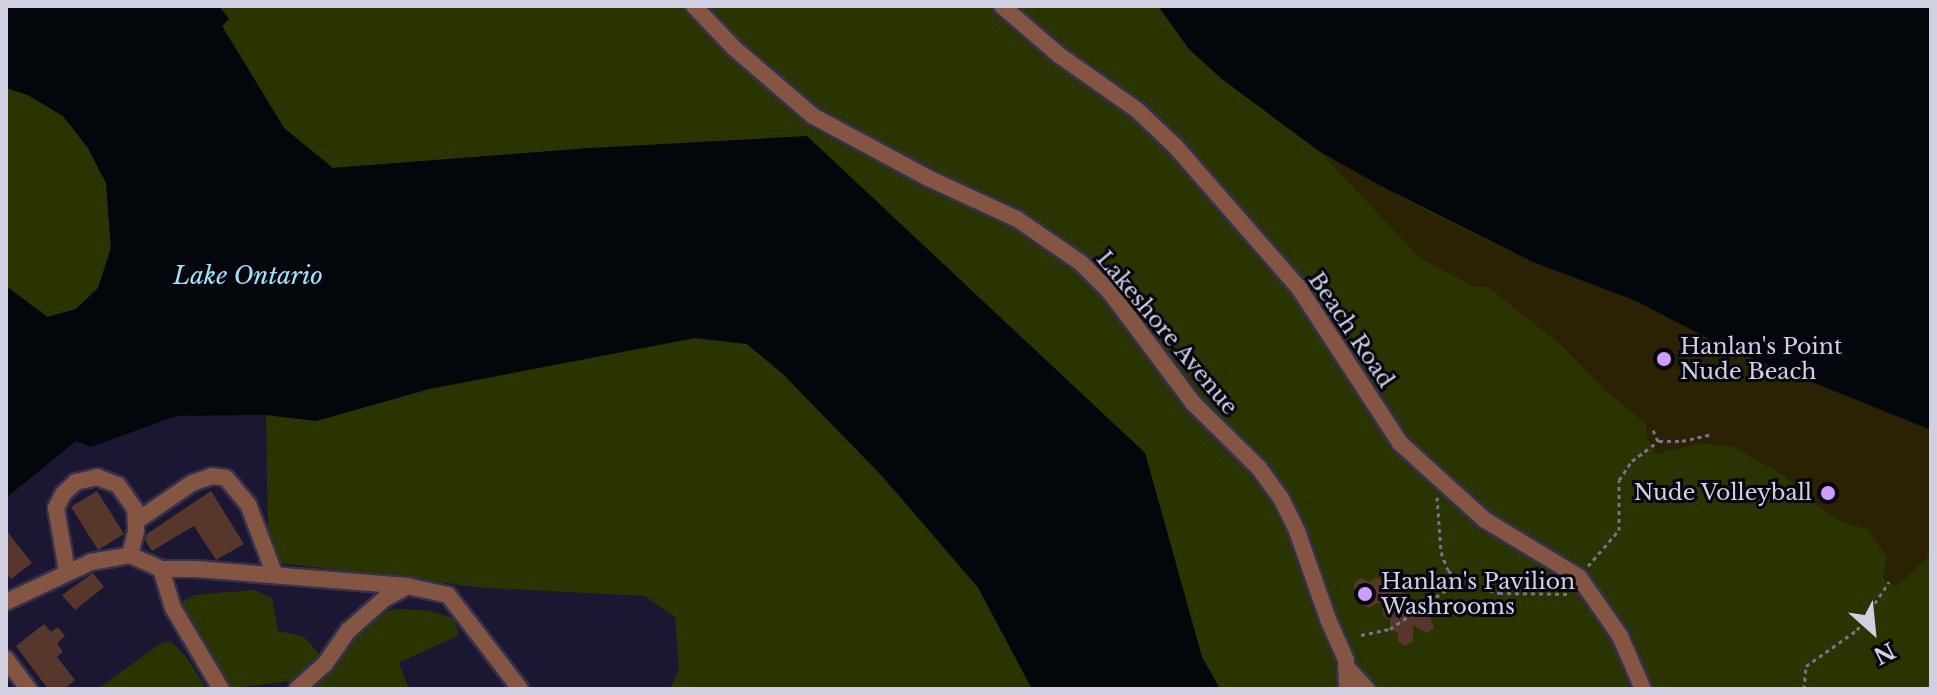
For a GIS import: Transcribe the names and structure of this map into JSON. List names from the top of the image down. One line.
{"streets":{"lane":["Beach Road","Lakeshore Avenue"]},"water":["Lake Ontario"],"places":["Hanlan's Point Nude Beach","Nude Volleyball","Hanlan's Pavilion Washrooms"],"north":"bottom right"}
